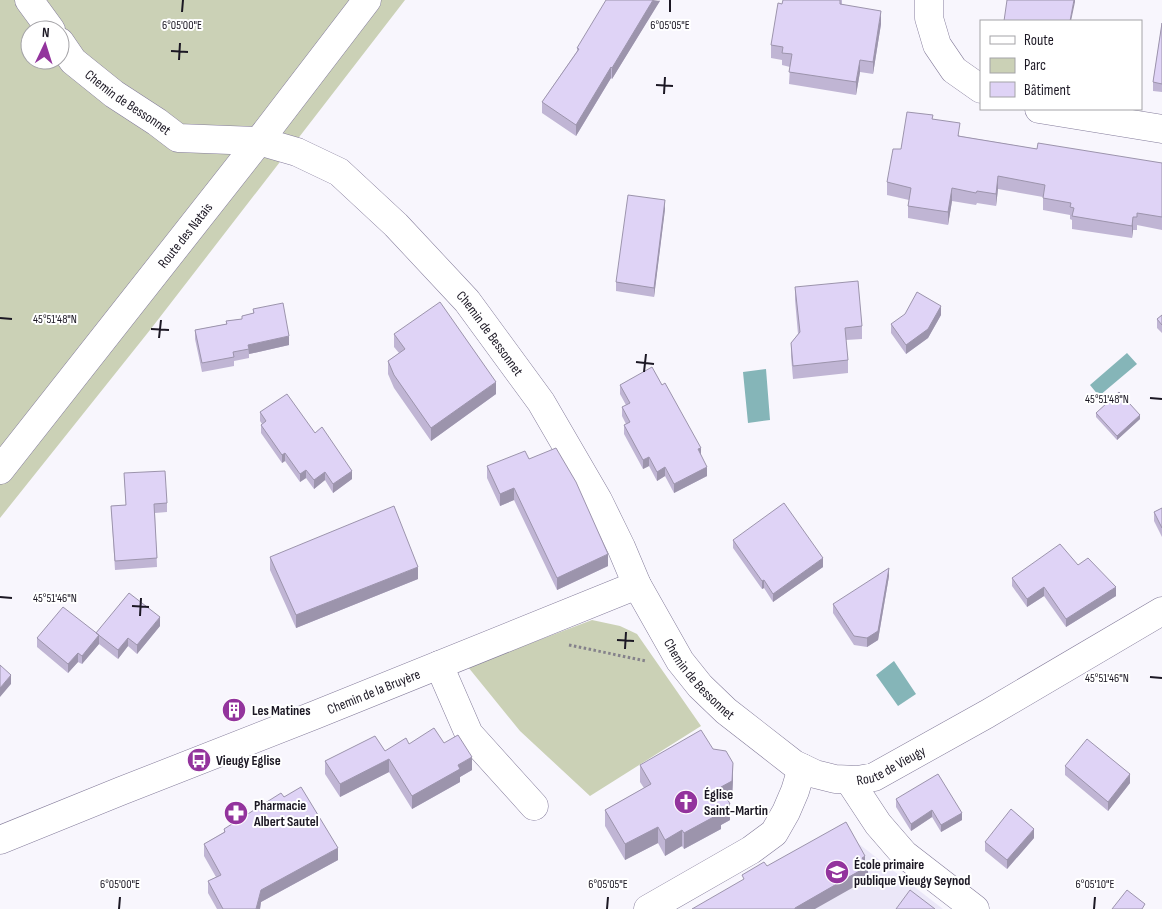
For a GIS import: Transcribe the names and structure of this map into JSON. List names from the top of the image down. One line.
{"streets":{"street":["Chemin de Bessonnet","Route des Natais","Chemin de la Bruyère","Route de Vieugy"]},"crossings":[["Chemin de Bessonnet","Route des Natais"],["Chemin de Bessonnet","Chemin de la Bruyère"],["Chemin de Bessonnet","Route de Vieugy"]],"places":{"building":["Les Matines"],"bus stop":["Vieugy Eglise"],"church":["Église Saint-Martin"],"pharmacy":["Pharmacie Albert Sautel"],"school or university":["École primaire publique Vieugy Seynod"]},"legend":["Route","Parc","Bâtiment"],"north":"top","coordinates":["6°05'00\"E","6°05'05\"E","45°51'48\"N","45°51'46\"N","6°05'10\"E"]}
